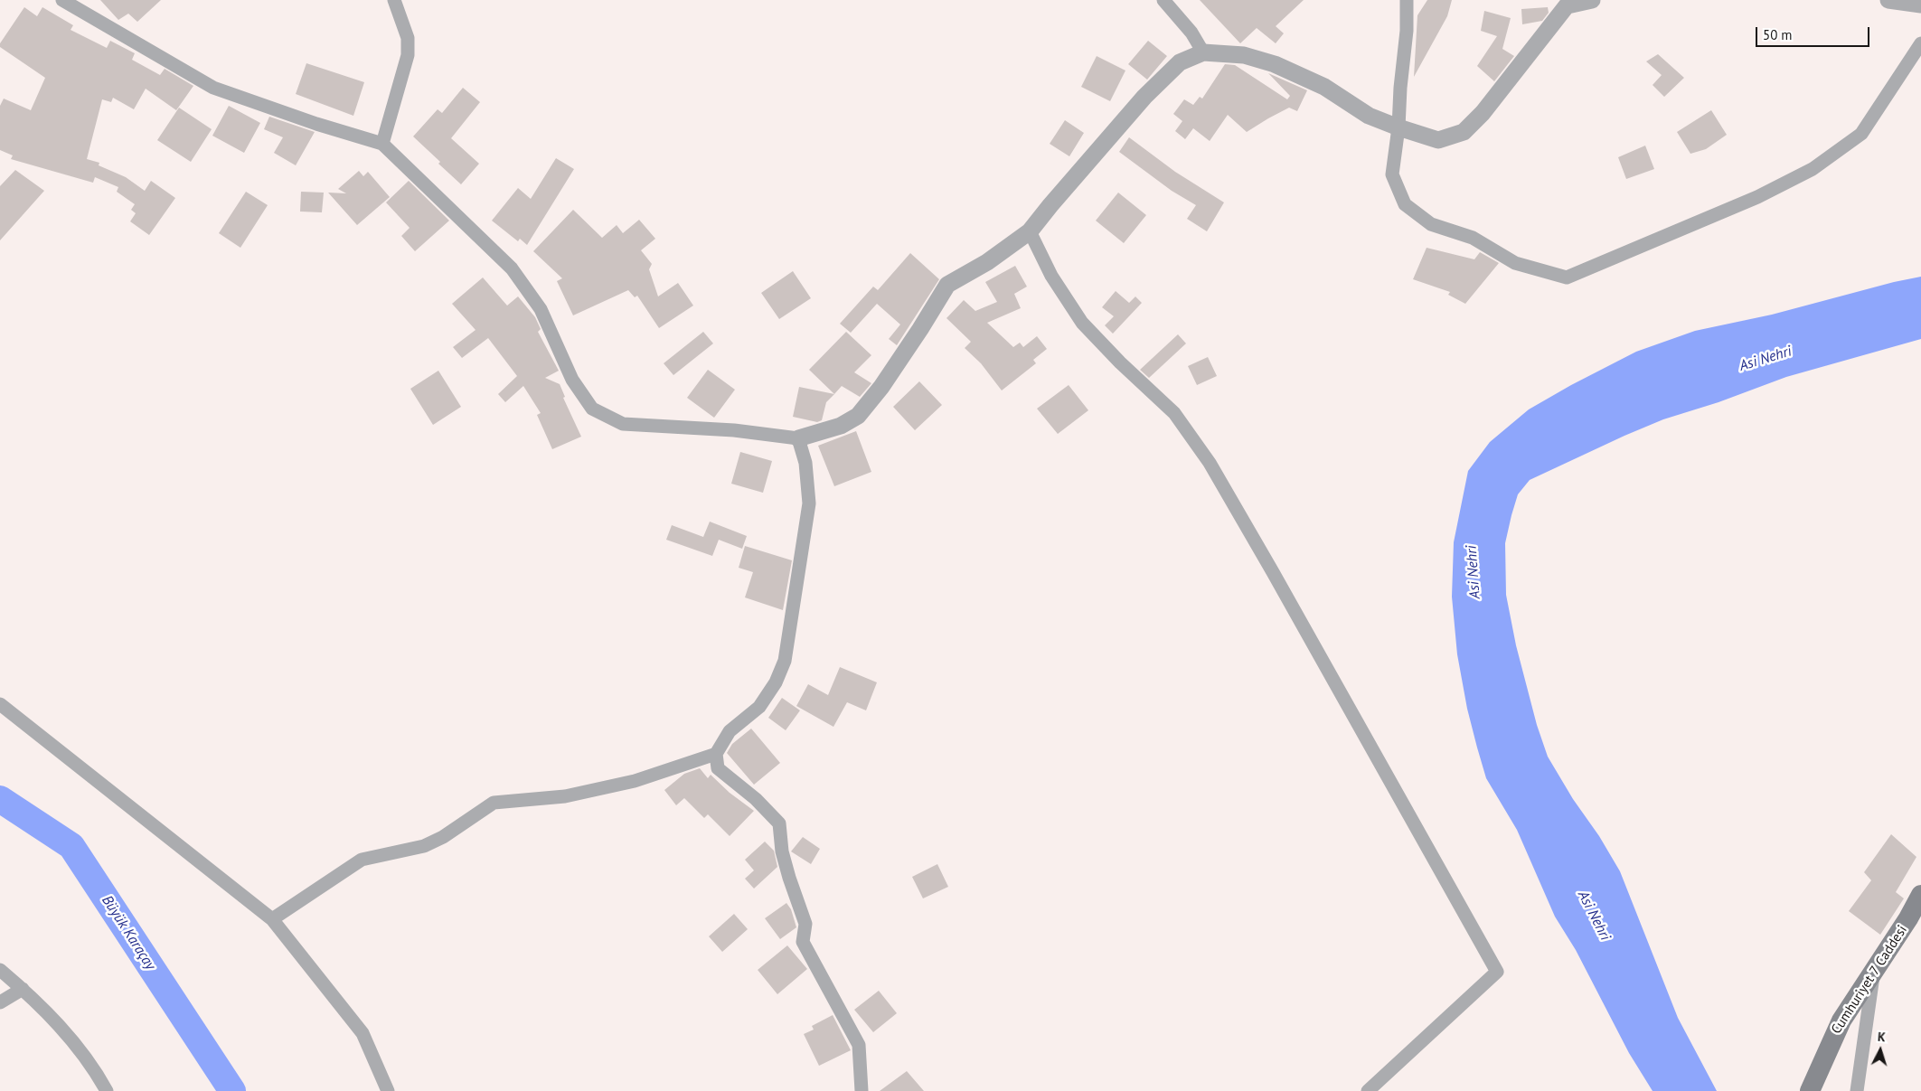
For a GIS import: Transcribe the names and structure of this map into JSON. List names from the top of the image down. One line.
{"streets":{"main road":["Cumhuriyet 7 Caddesi"]},"water":["Asi Nehri","Büyük Karaçay"],"scale_bar":"50 m","north":"top"}
